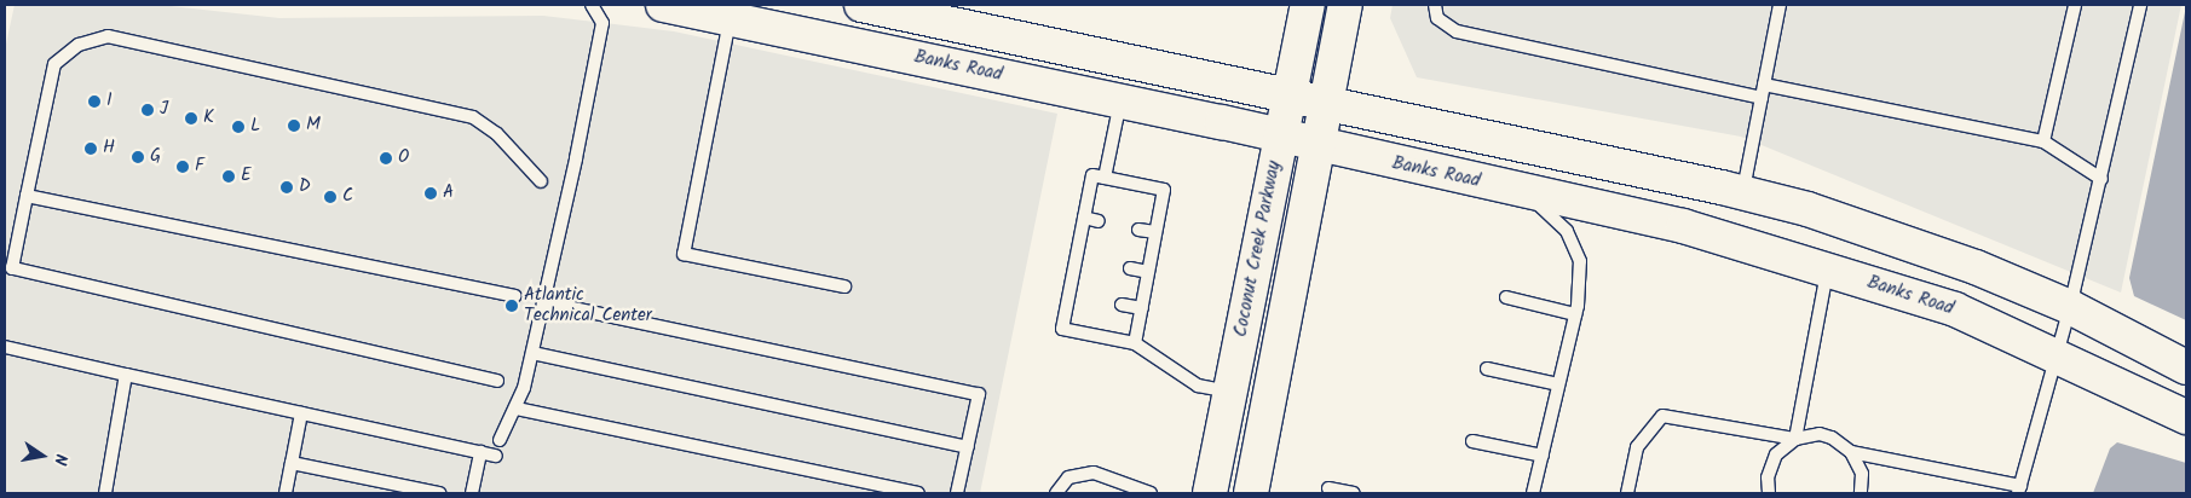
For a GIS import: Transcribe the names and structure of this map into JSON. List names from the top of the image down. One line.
{"streets":{"street":["Banks Road","Coconut Creek Parkway"]},"crossings":[["Banks Road","Coconut Creek Parkway"]],"places":["I","J","K","M","L","H","G","O","F","E","D","A","C","Atlantic Technical Center"],"north":"right"}
